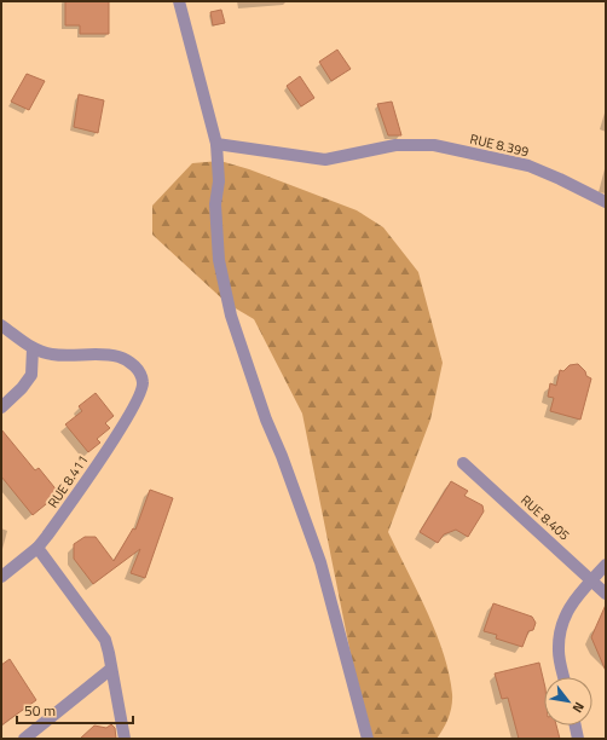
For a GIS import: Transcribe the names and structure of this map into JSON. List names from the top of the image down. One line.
{"streets":{"street":["RUE 8.399","RUE 8.411","RUE 8.405"]},"scale_bar":"50 m","north":"bottom right"}
